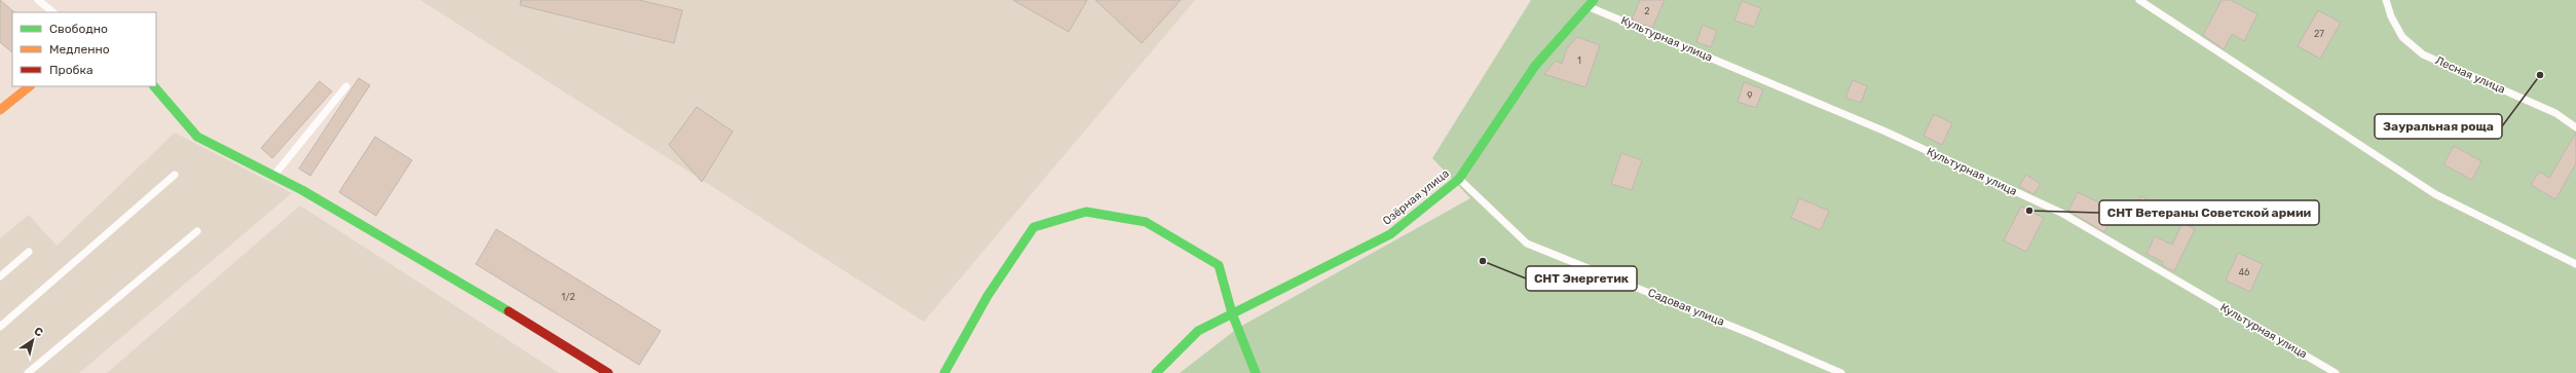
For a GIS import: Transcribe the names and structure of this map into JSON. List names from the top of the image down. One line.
{"streets":{"street":["Озёрная улица"],"lane":["Культурная улица","Лесная улица","Садовая улица"]},"crossings":[["Культурная улица","Озёрная улица"],["Озёрная улица","Садовая улица"]],"places":["Зауральная роща","СНТ Ветераны Советской армии","СНТ Энергетик"],"house_numbers":["2","27","1","9","46","1/2"],"legend":["Свободно","Медленно","Пробка"],"north":"top right"}
